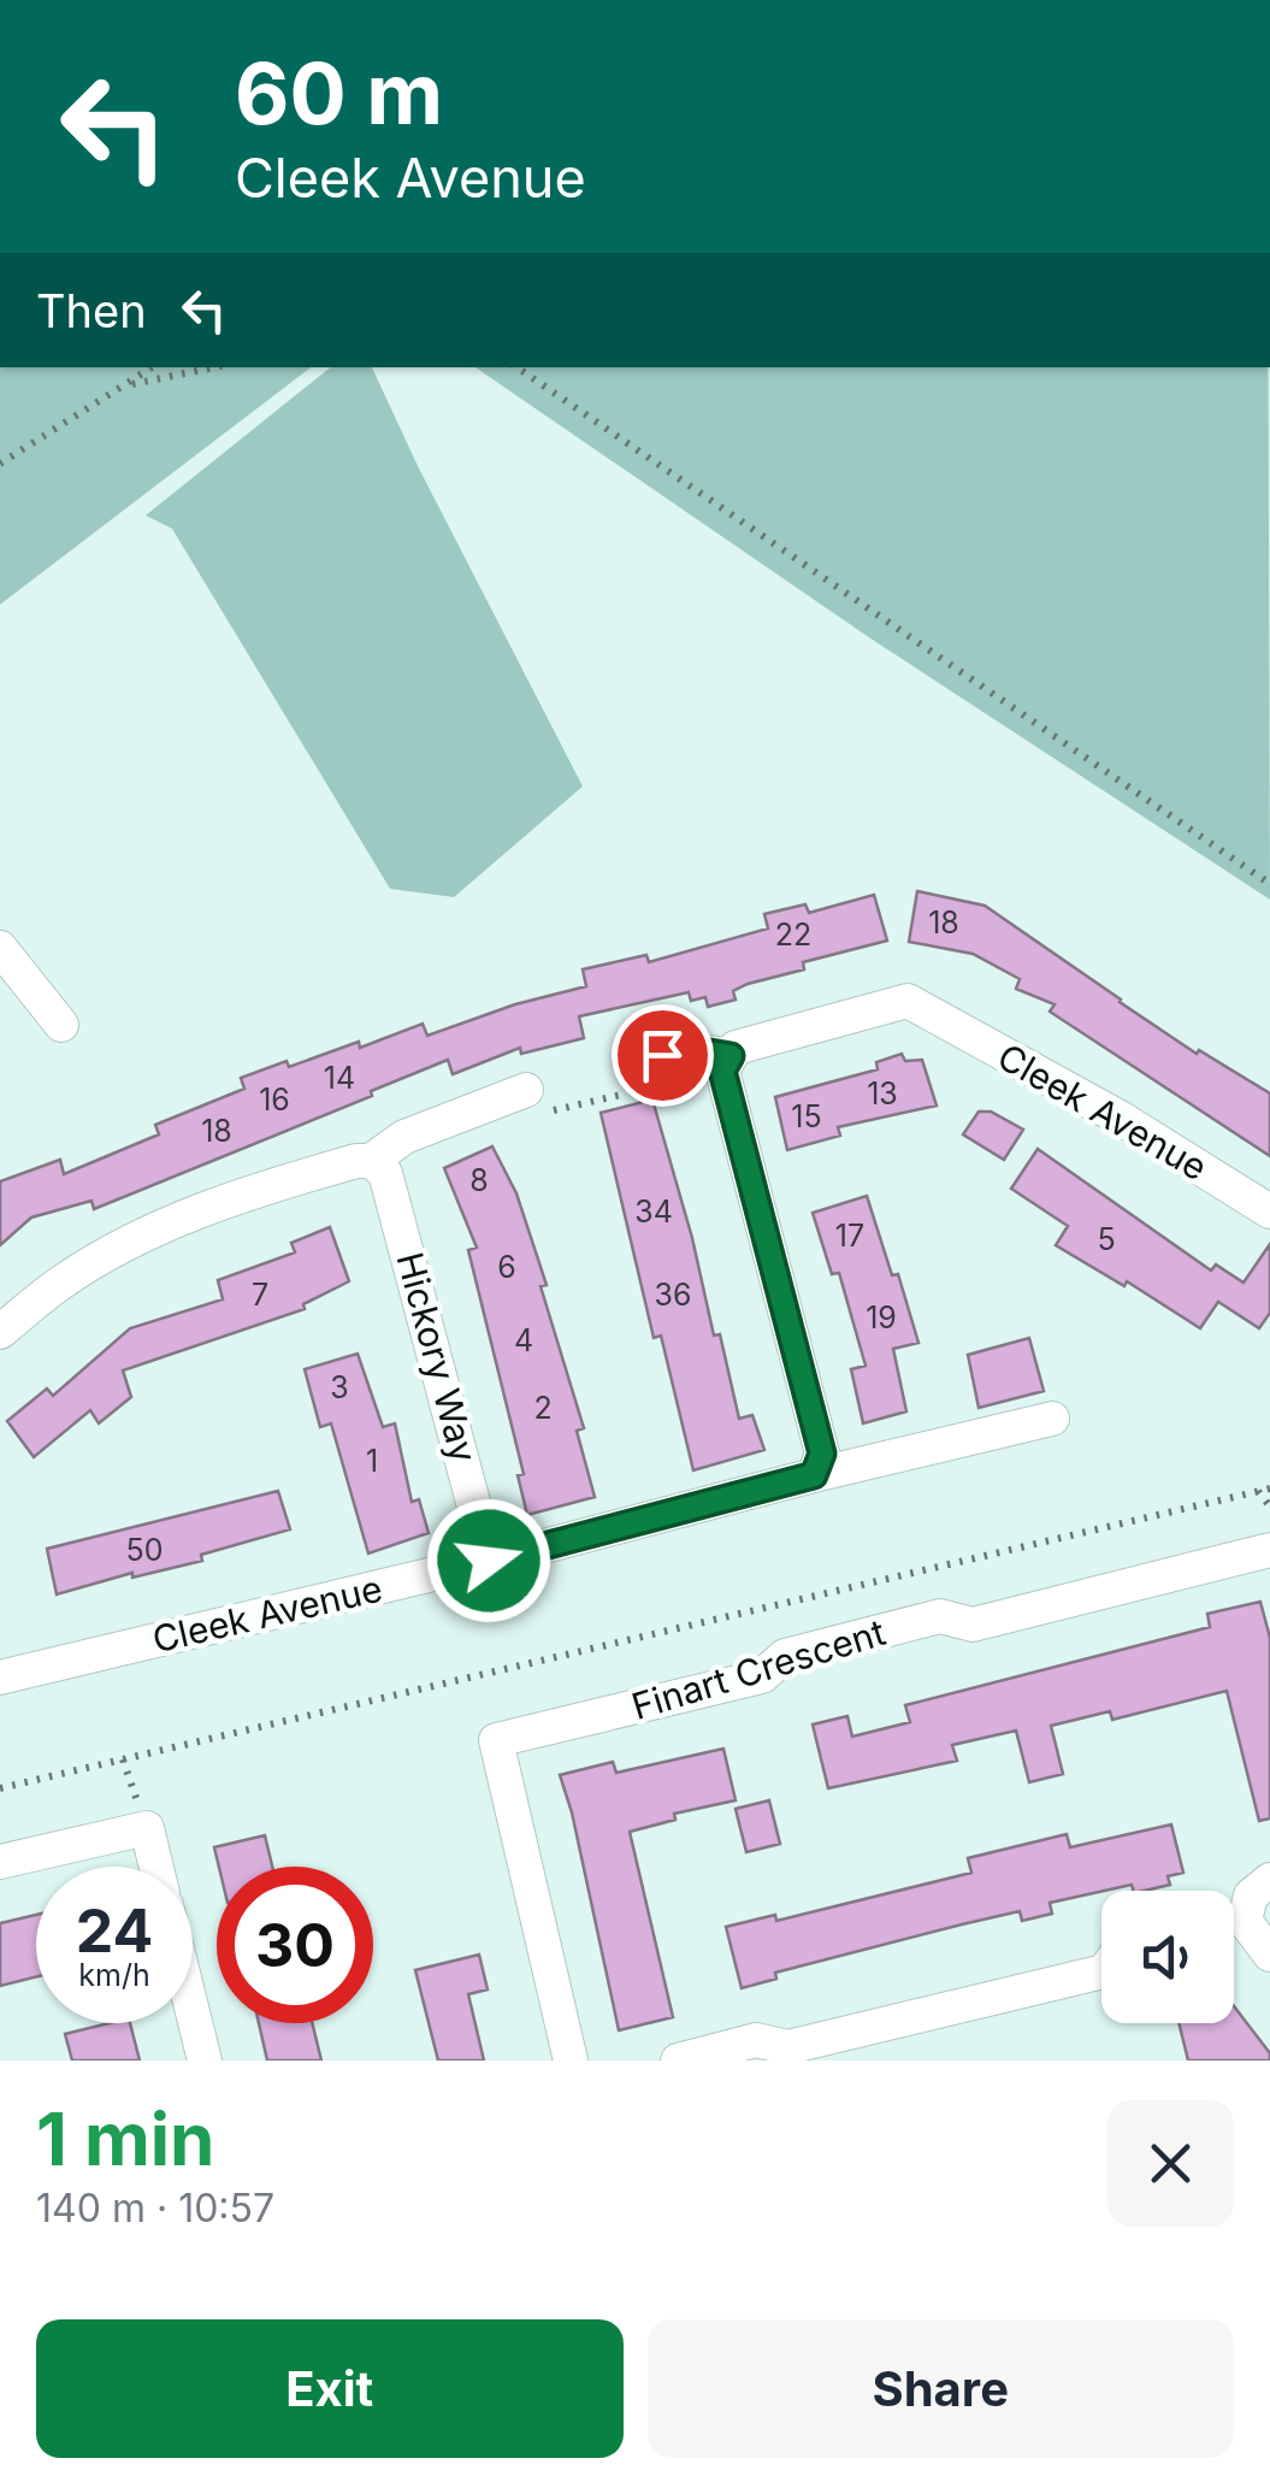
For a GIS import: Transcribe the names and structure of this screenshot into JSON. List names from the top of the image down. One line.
{"streets":{"street":["Cleek Avenue","Hickory Way","Finart Crescent"]},"crossings":[["Cleek Avenue","Hickory Way"]],"house_numbers":["18","22","14","13","16","15","18","8","34","17","5","6","7","36","19","4","3","2","1","50"],"page":{"turn":["60 m","Cleek Avenue"],"then":"Then","speed":"24 km/h","limit":"30","heading":["1 min","140 m · 10:57"],"buttons":["Exit","Share"]}}
